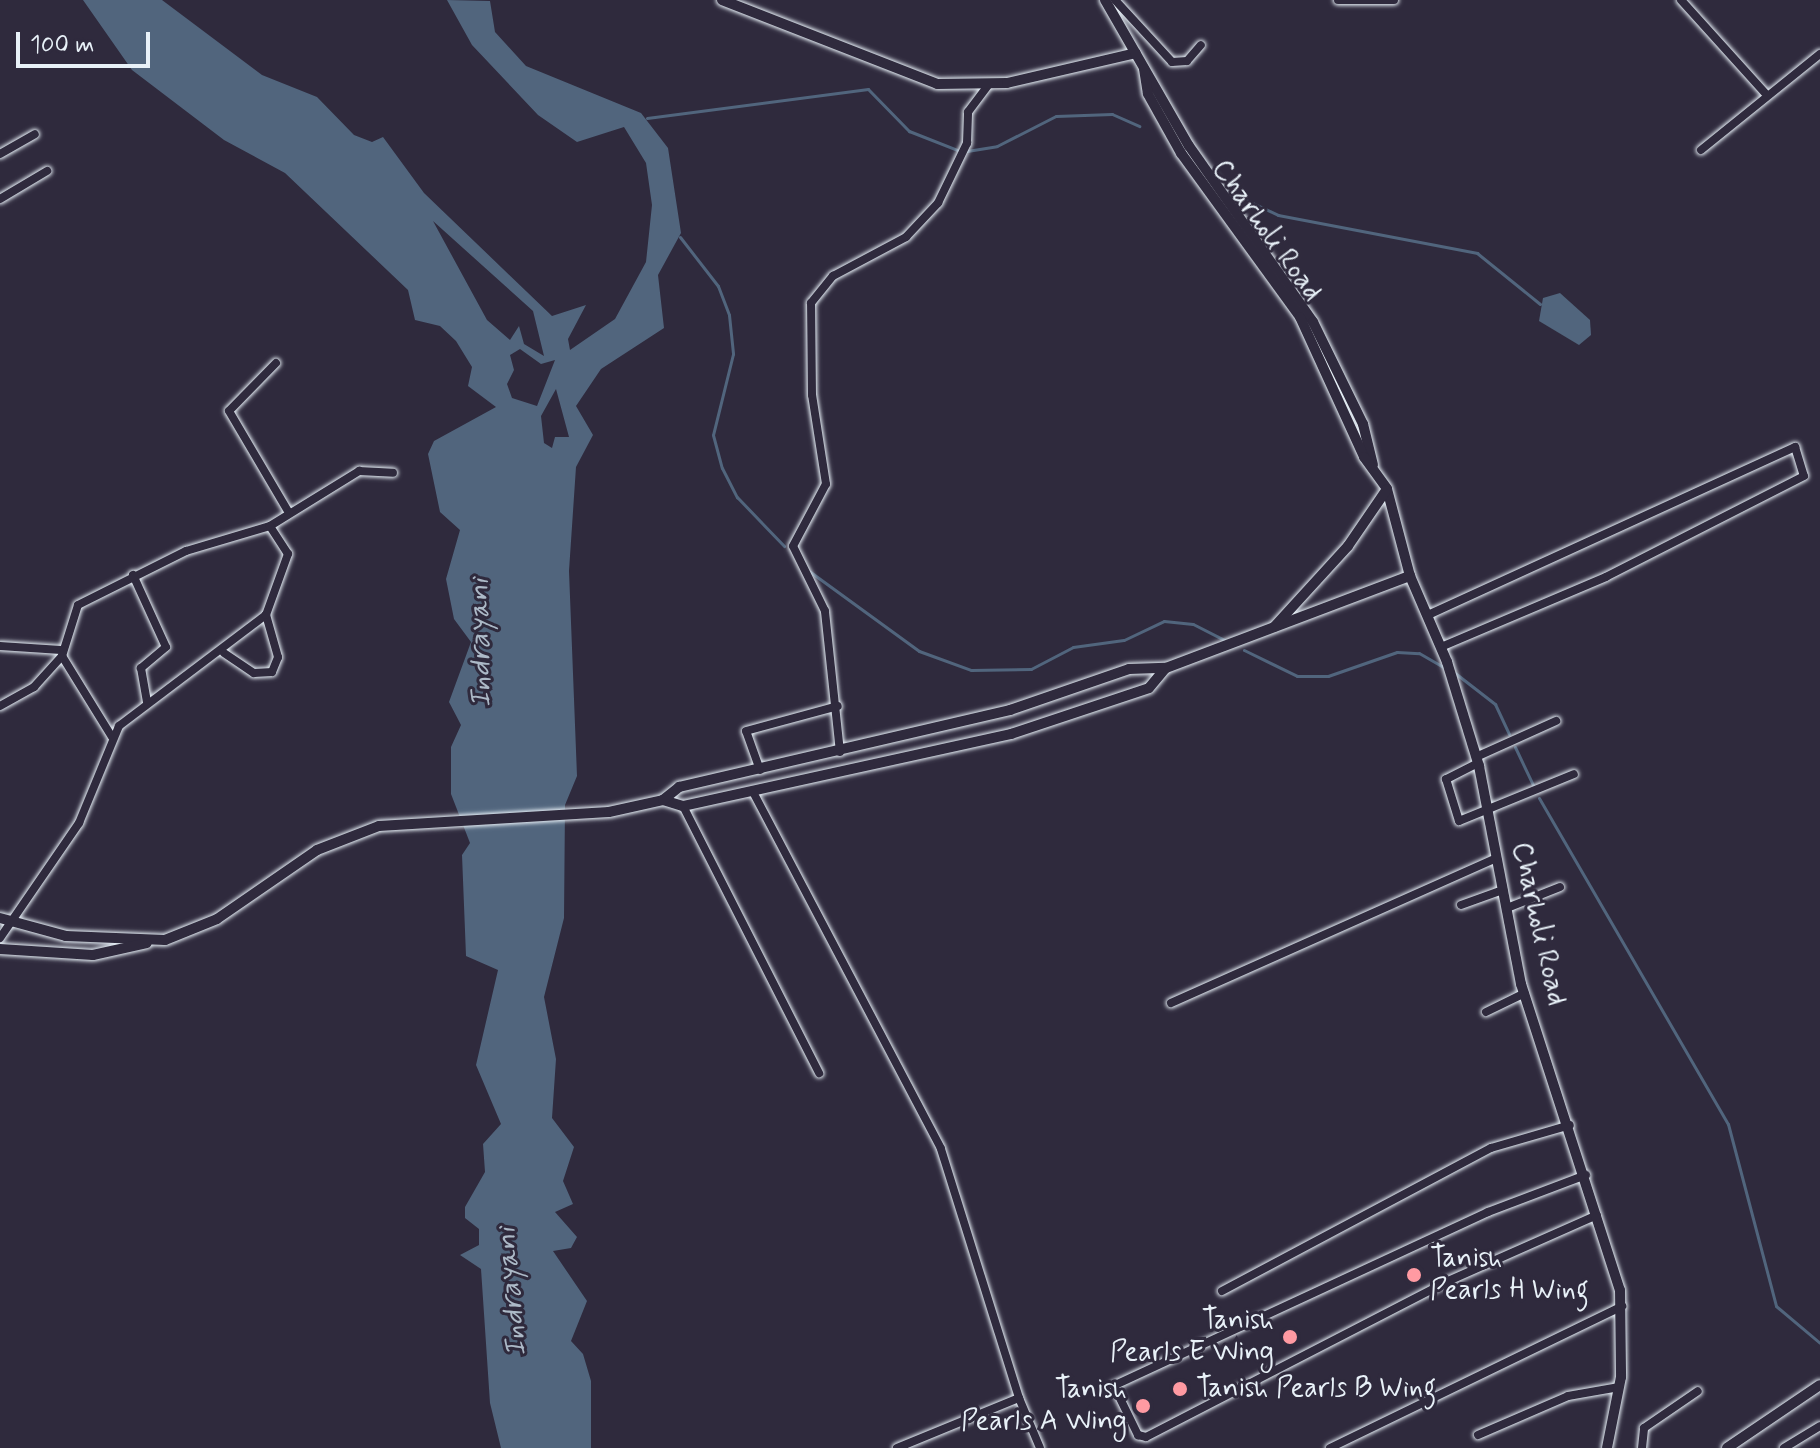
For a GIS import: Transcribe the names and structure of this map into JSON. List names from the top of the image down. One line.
{"streets":{"street":["Charholi Road"]},"water":["Indrayani"],"places":["Tanish Pearls H Wing","Tanish Pearls E Wing","Tanish Pearls B Wing","Tanish Pearls A Wing"],"scale_bar":"100 m"}
